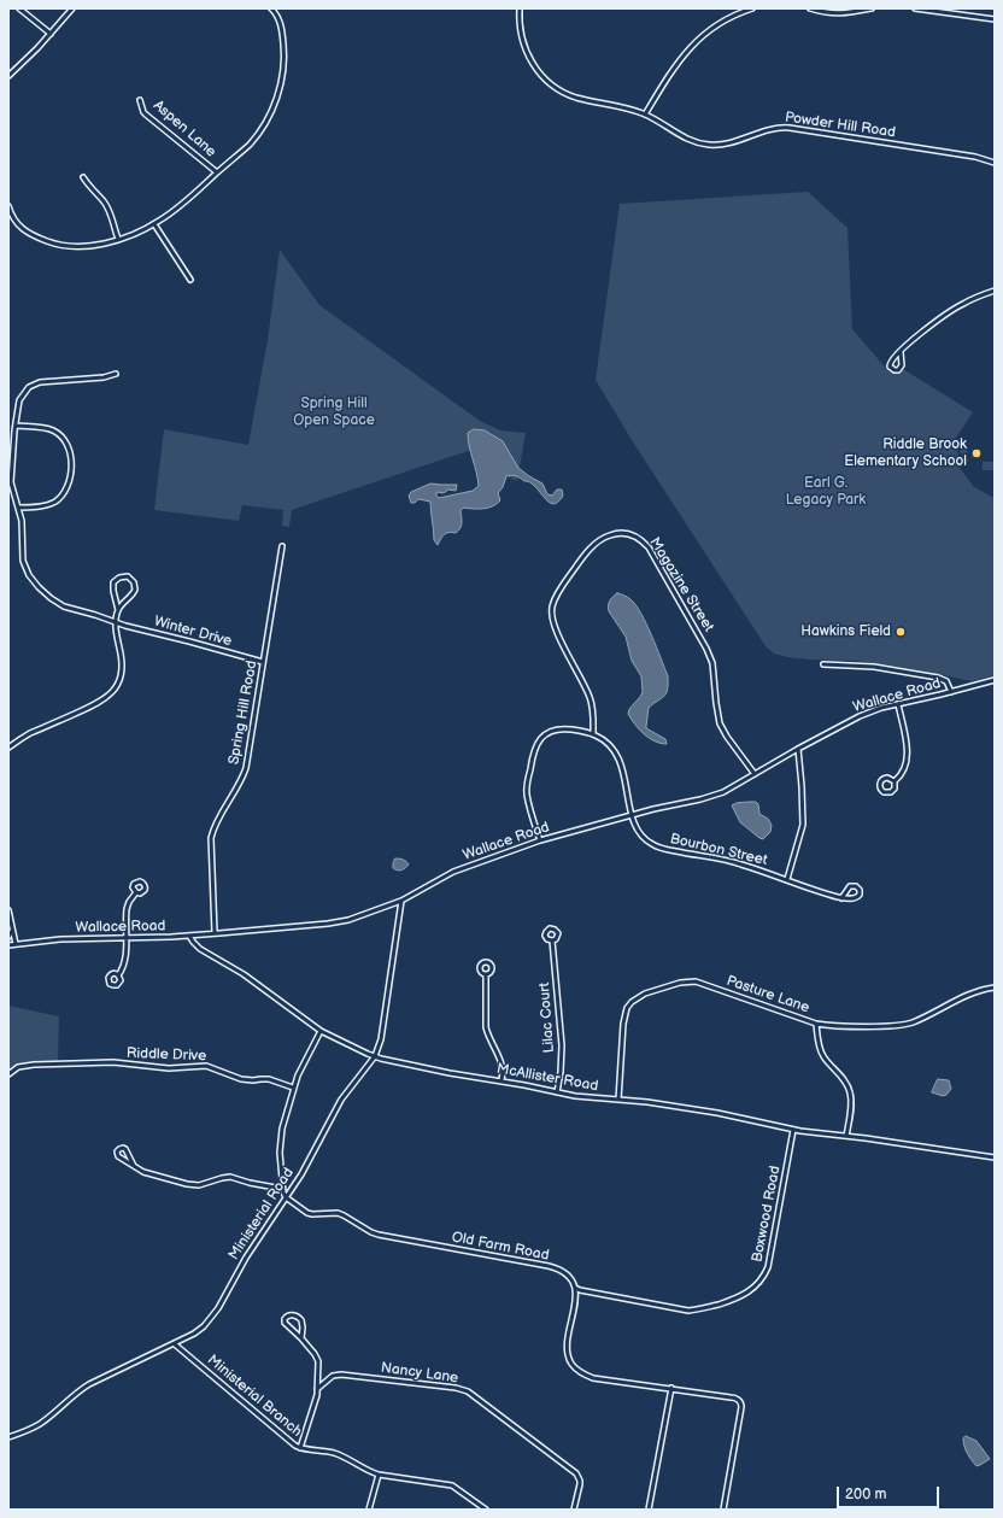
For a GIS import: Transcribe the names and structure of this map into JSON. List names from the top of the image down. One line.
{"streets":{"street":["Powder Hill Road","Aspen Lane","Magazine Street","Winter Drive","Wallace Road","Spring Hill Road","Bourbon Street","Pasture Lane","Lilac Court","Riddle Drive","McAllister Road","Ministerial Road","Boxwood Road","Old Farm Road","Nancy Lane","Ministerial Branch"]},"crossings":[["Magazine Street","Wallace Road"],["Magazine Street","Bourbon Street"],["Winter Drive","Spring Hill Road"],["Wallace Road","Spring Hill Road"],["Wallace Road","Bourbon Street"],["Wallace Road","McAllister Road"],["Wallace Road","Ministerial Road"],["Pasture Lane","McAllister Road"],["Lilac Court","McAllister Road"],["McAllister Road","Ministerial Road"],["McAllister Road","Boxwood Road"],["Ministerial Road","Old Farm Road"],["Ministerial Road","Ministerial Branch"],["Boxwood Road","Old Farm Road"]],"parks":["Spring Hill Open Space","Earl G. Legacy Park"],"places":["Riddle Brook Elementary School","Hawkins Field"],"scale_bar":"200 m"}
